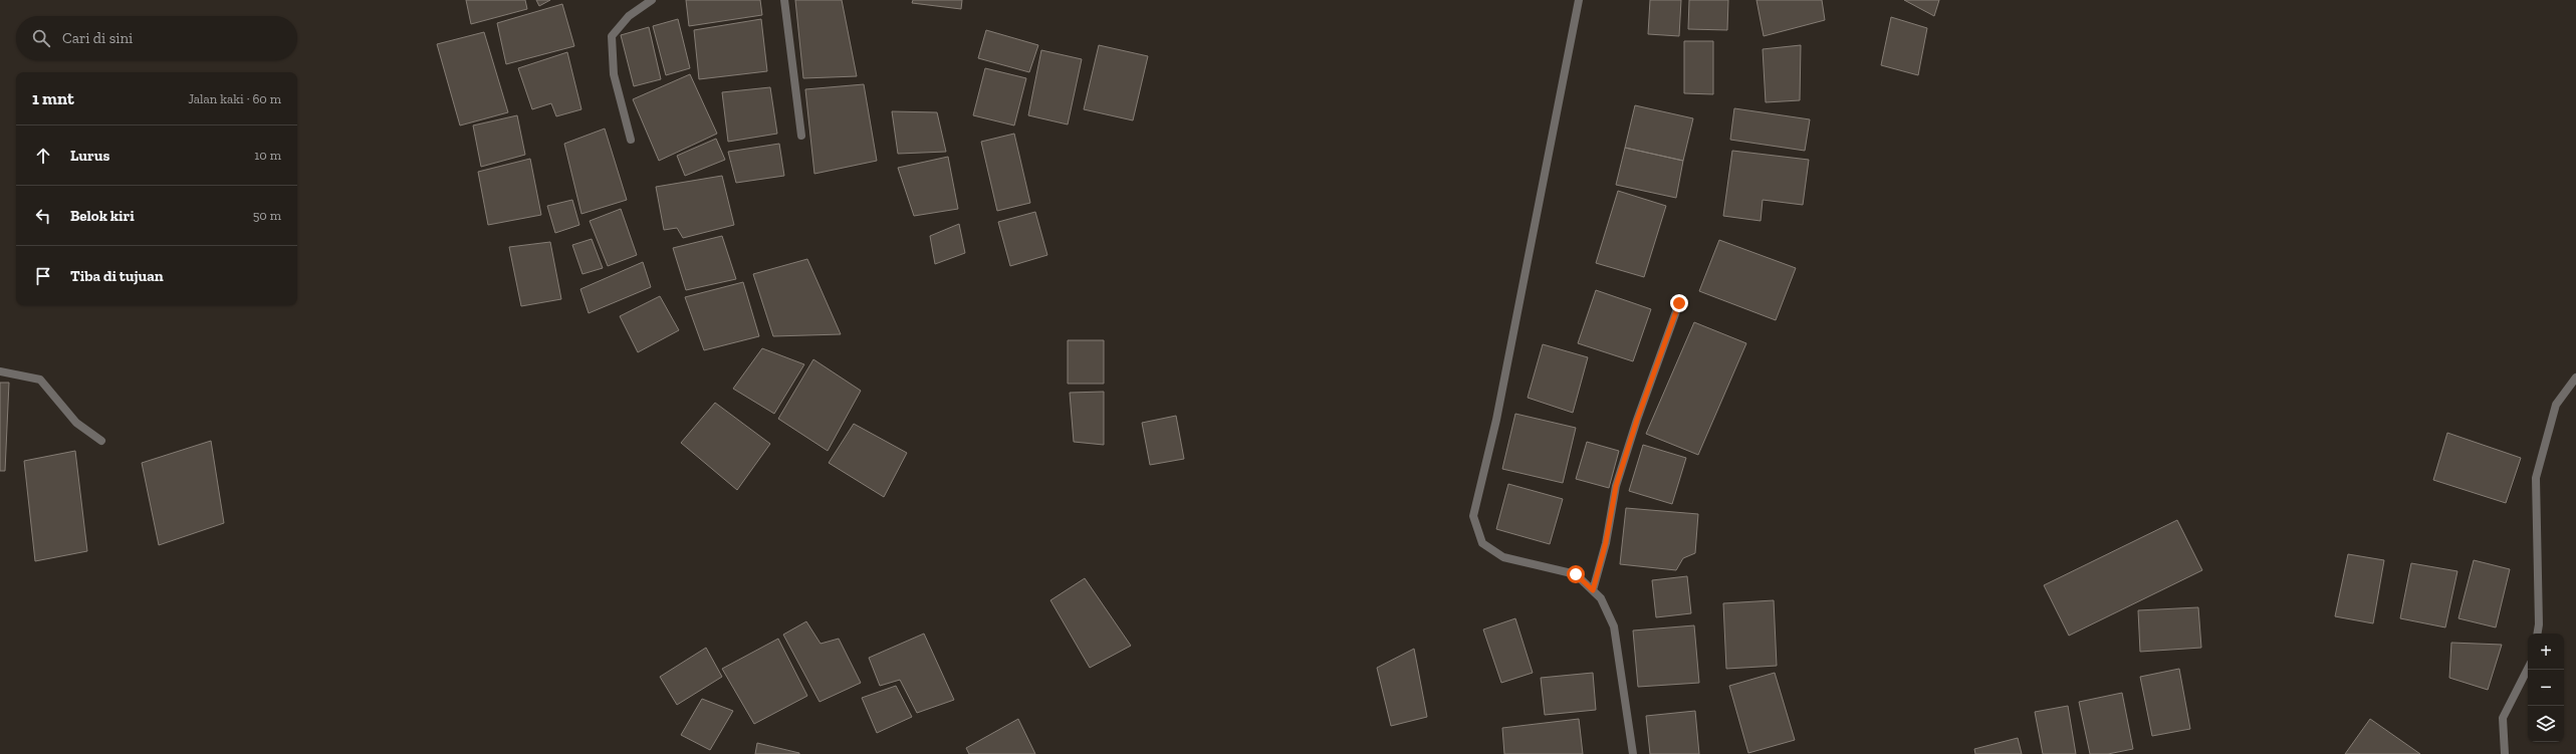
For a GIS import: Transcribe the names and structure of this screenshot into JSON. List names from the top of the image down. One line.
{"page":{"search":"Cari di sini","heading":["1 mnt","Jalan kaki · 60 m"],"list":[["Lurus","10 m"],["Belok kiri","50 m"],"Tiba di tujuan"],"map_buttons":["+","−"]}}
